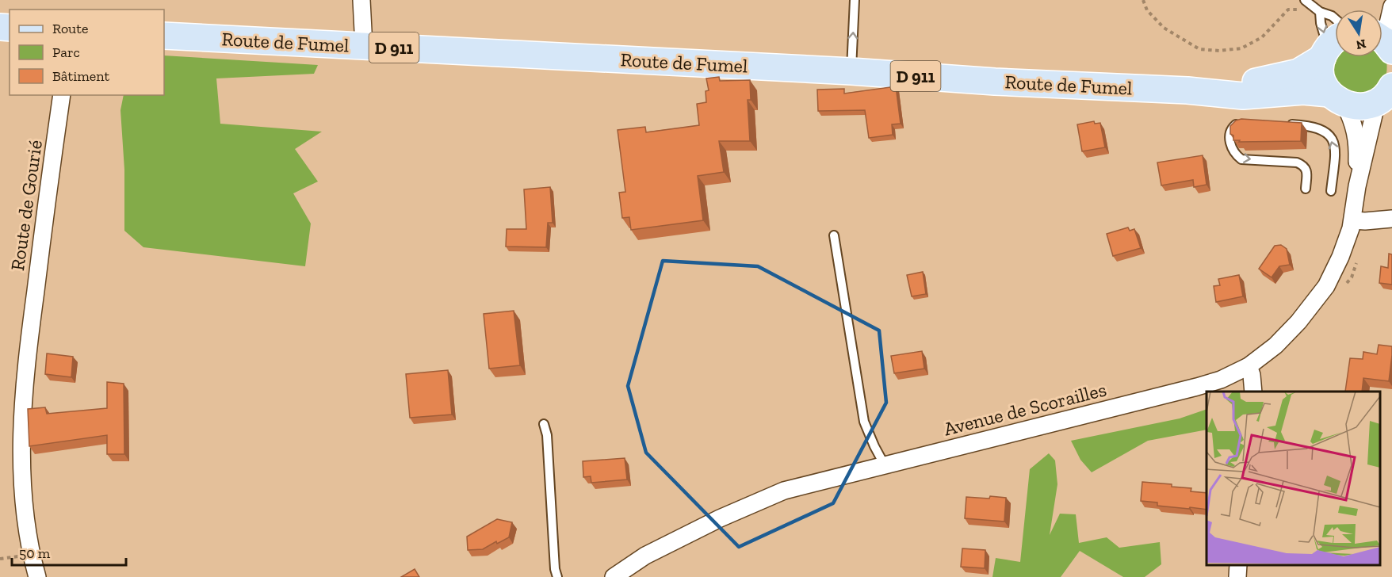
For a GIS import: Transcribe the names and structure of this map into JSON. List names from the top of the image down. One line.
{"streets":{"main road":["Route de Fumel","D 911"],"street":["Route de Gourié","Avenue de Scorailles"]},"crossings":[["Route de Fumel","Avenue de Scorailles"]],"legend":["Route","Parc","Bâtiment"],"scale_bar":"50 m","north":"bottom"}
